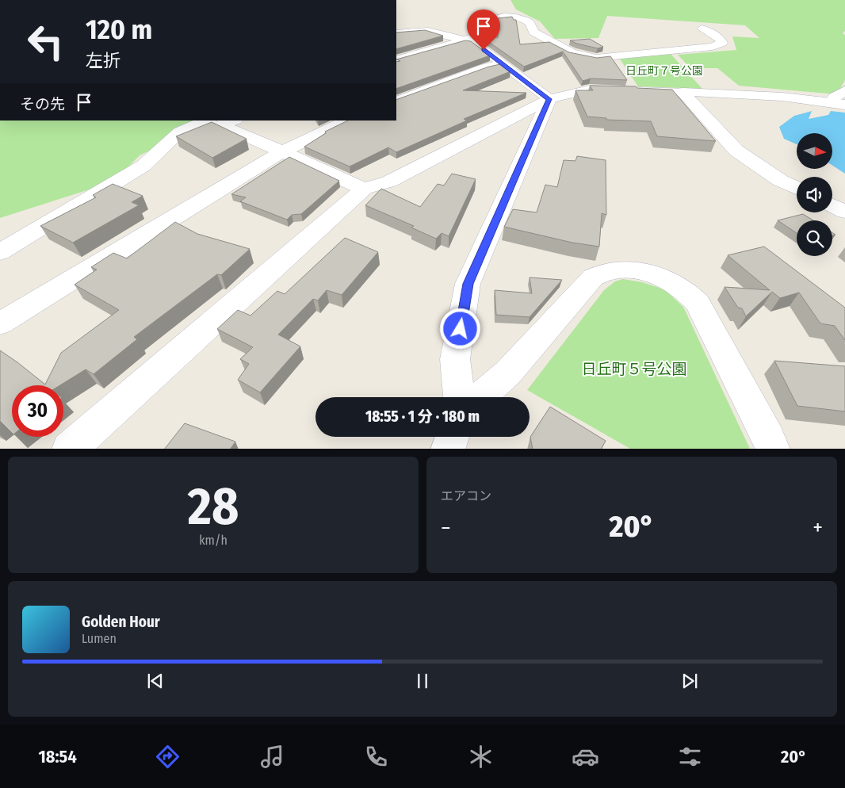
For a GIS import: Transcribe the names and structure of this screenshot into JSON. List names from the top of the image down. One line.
{"parks":["日丘町７号公園","日丘町５号公園"],"north":"right","page":{"turn":["120 m","左折"],"then":"その先","limit":"30","trip":"18:55 · 1 分 · 180 m","tile":[["28","km/h"],"エアコン"],"heat":["−","20°","+"],"song":["Golden Hour","Lumen"],"tabs":["18:54","20°"]}}
